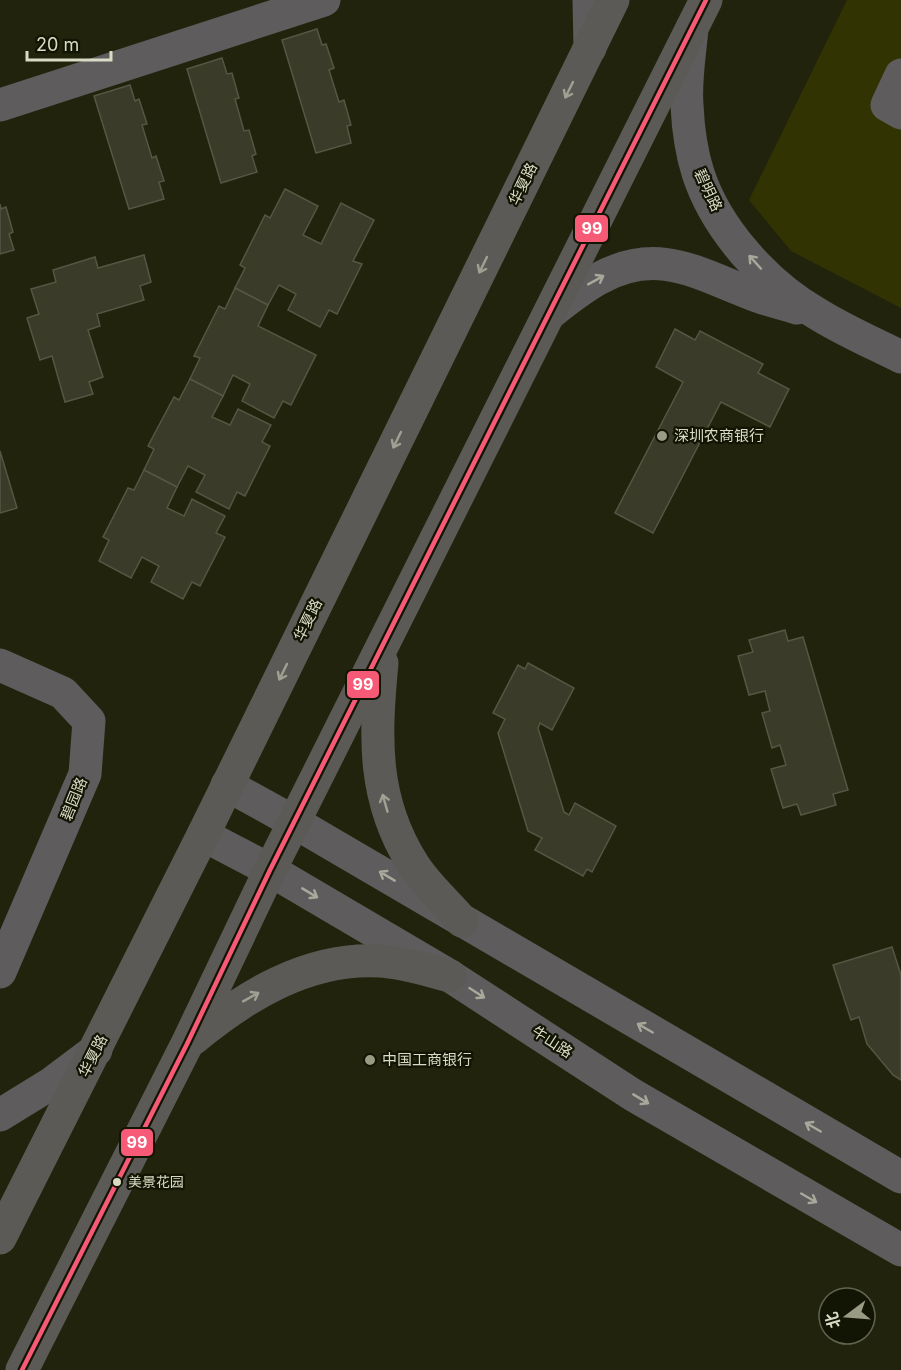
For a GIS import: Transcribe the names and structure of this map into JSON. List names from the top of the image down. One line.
{"streets":{"main road":["华夏路"],"street":["碧明路","碧园路","牛山路"]},"crossings":[["华夏路","牛山路"]],"places":["深圳农商银行","中国工商银行","美景花园"],"lines":["transit line 99"],"scale_bar":"20 m","north":"left"}
